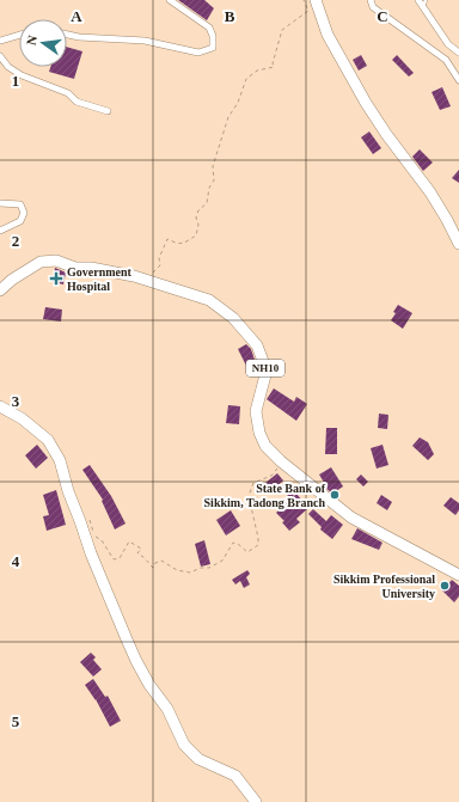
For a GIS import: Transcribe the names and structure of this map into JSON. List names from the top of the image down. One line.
{"streets":{"highway":["NH10"]},"places":{"health":["Government Hospital"],"other":["State Bank of Sikkim, Tadong Branch","Sikkim Professional University"]},"north":"left","grid":{"columns":["A","B","C"],"rows":["1","2","3","4","5"]}}
